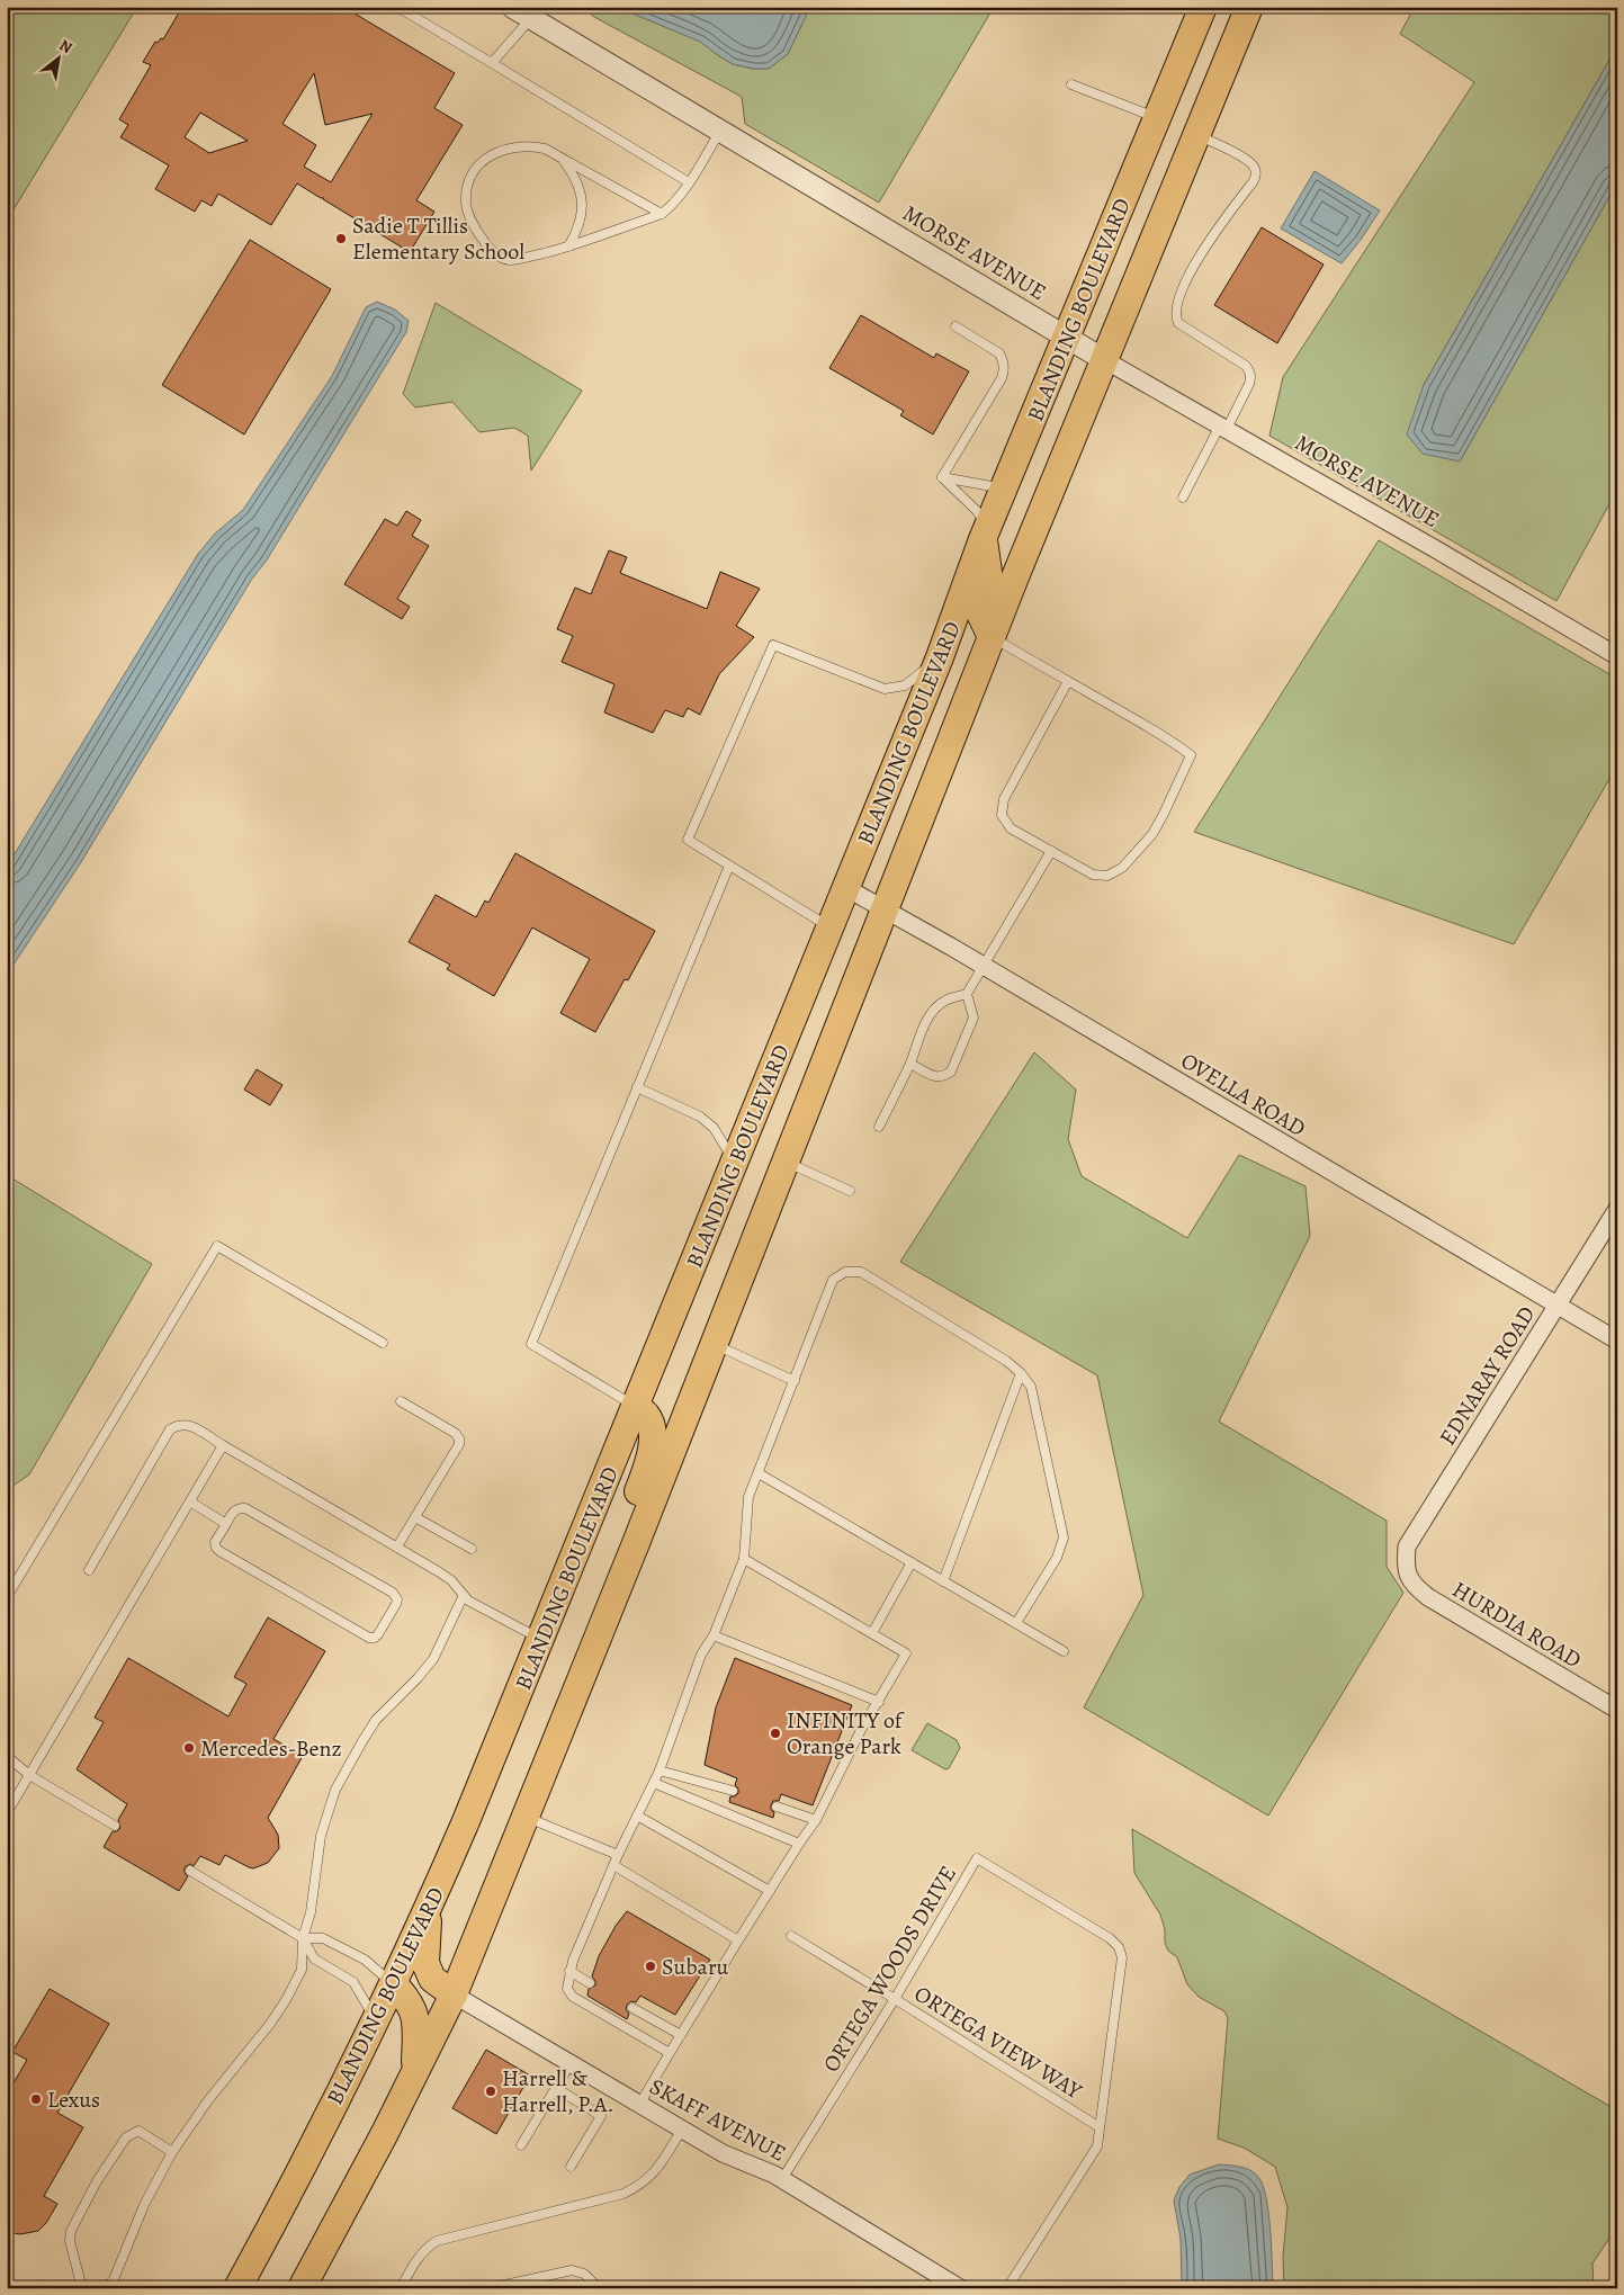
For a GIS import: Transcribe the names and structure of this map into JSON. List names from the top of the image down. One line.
{"streets":{"main road":["BLANDING BOULEVARD"],"street":["MORSE AVENUE","OVELLA ROAD","EDNARAY ROAD","HURDIA ROAD","SKAFF AVENUE"],"lane":["ORTEGA WOODS DRIVE","ORTEGA VIEW WAY"]},"crossings":[["MORSE AVENUE","BLANDING BOULEVARD"],["BLANDING BOULEVARD","OVELLA ROAD"],["BLANDING BOULEVARD","SKAFF AVENUE"],["OVELLA ROAD","EDNARAY ROAD"],["EDNARAY ROAD","HURDIA ROAD"],["ORTEGA WOODS DRIVE","ORTEGA VIEW WAY"],["ORTEGA WOODS DRIVE","SKAFF AVENUE"]],"places":["Sadie T Tillis Elementary School","INFINITY of Orange Park","Mercedes-Benz","Subaru","Harrell & Harrell, P.A.","Lexus"],"north":"top right"}
